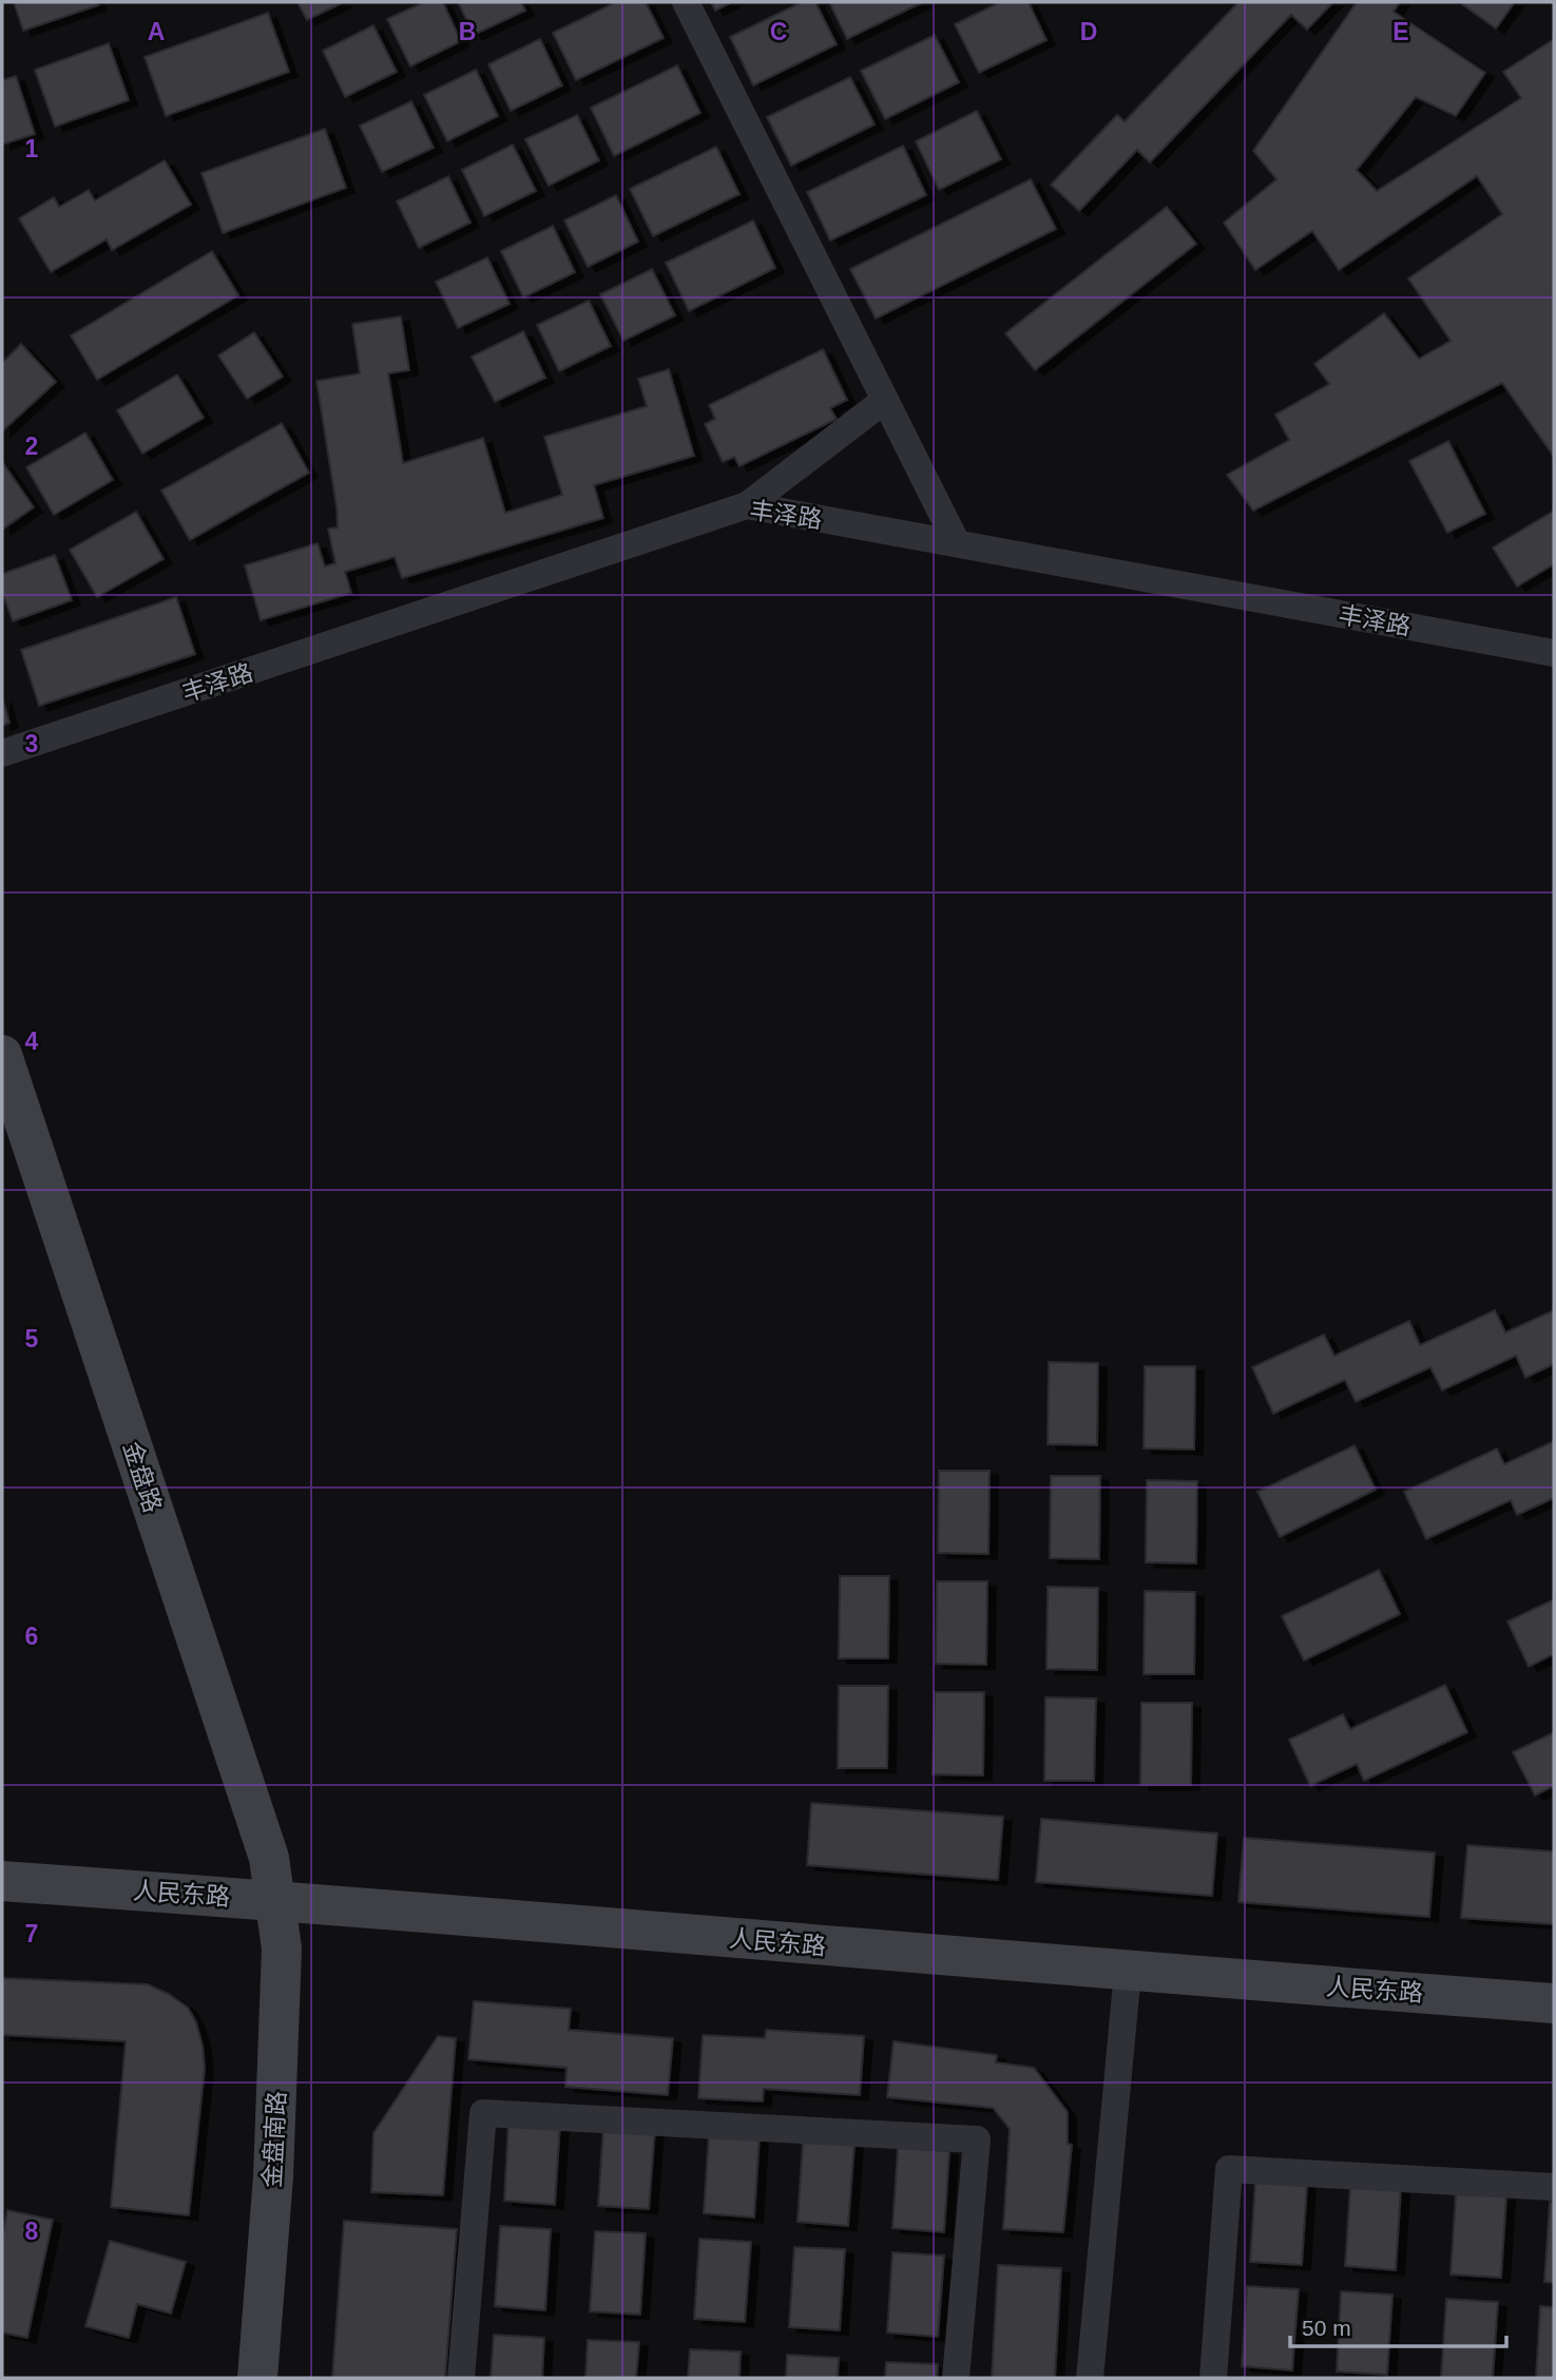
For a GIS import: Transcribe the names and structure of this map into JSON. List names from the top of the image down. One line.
{"streets":{"main road":["金盘路","人民东路","金盘南路"],"street":["丰泽路"]},"crossings":[["金盘路","人民东路"],["金盘路","金盘南路"],["人民东路","金盘南路"]],"scale_bar":"50 m","grid":{"columns":["A","B","C","D","E"],"rows":["1","2","3","4","5","6","7","8"]}}
